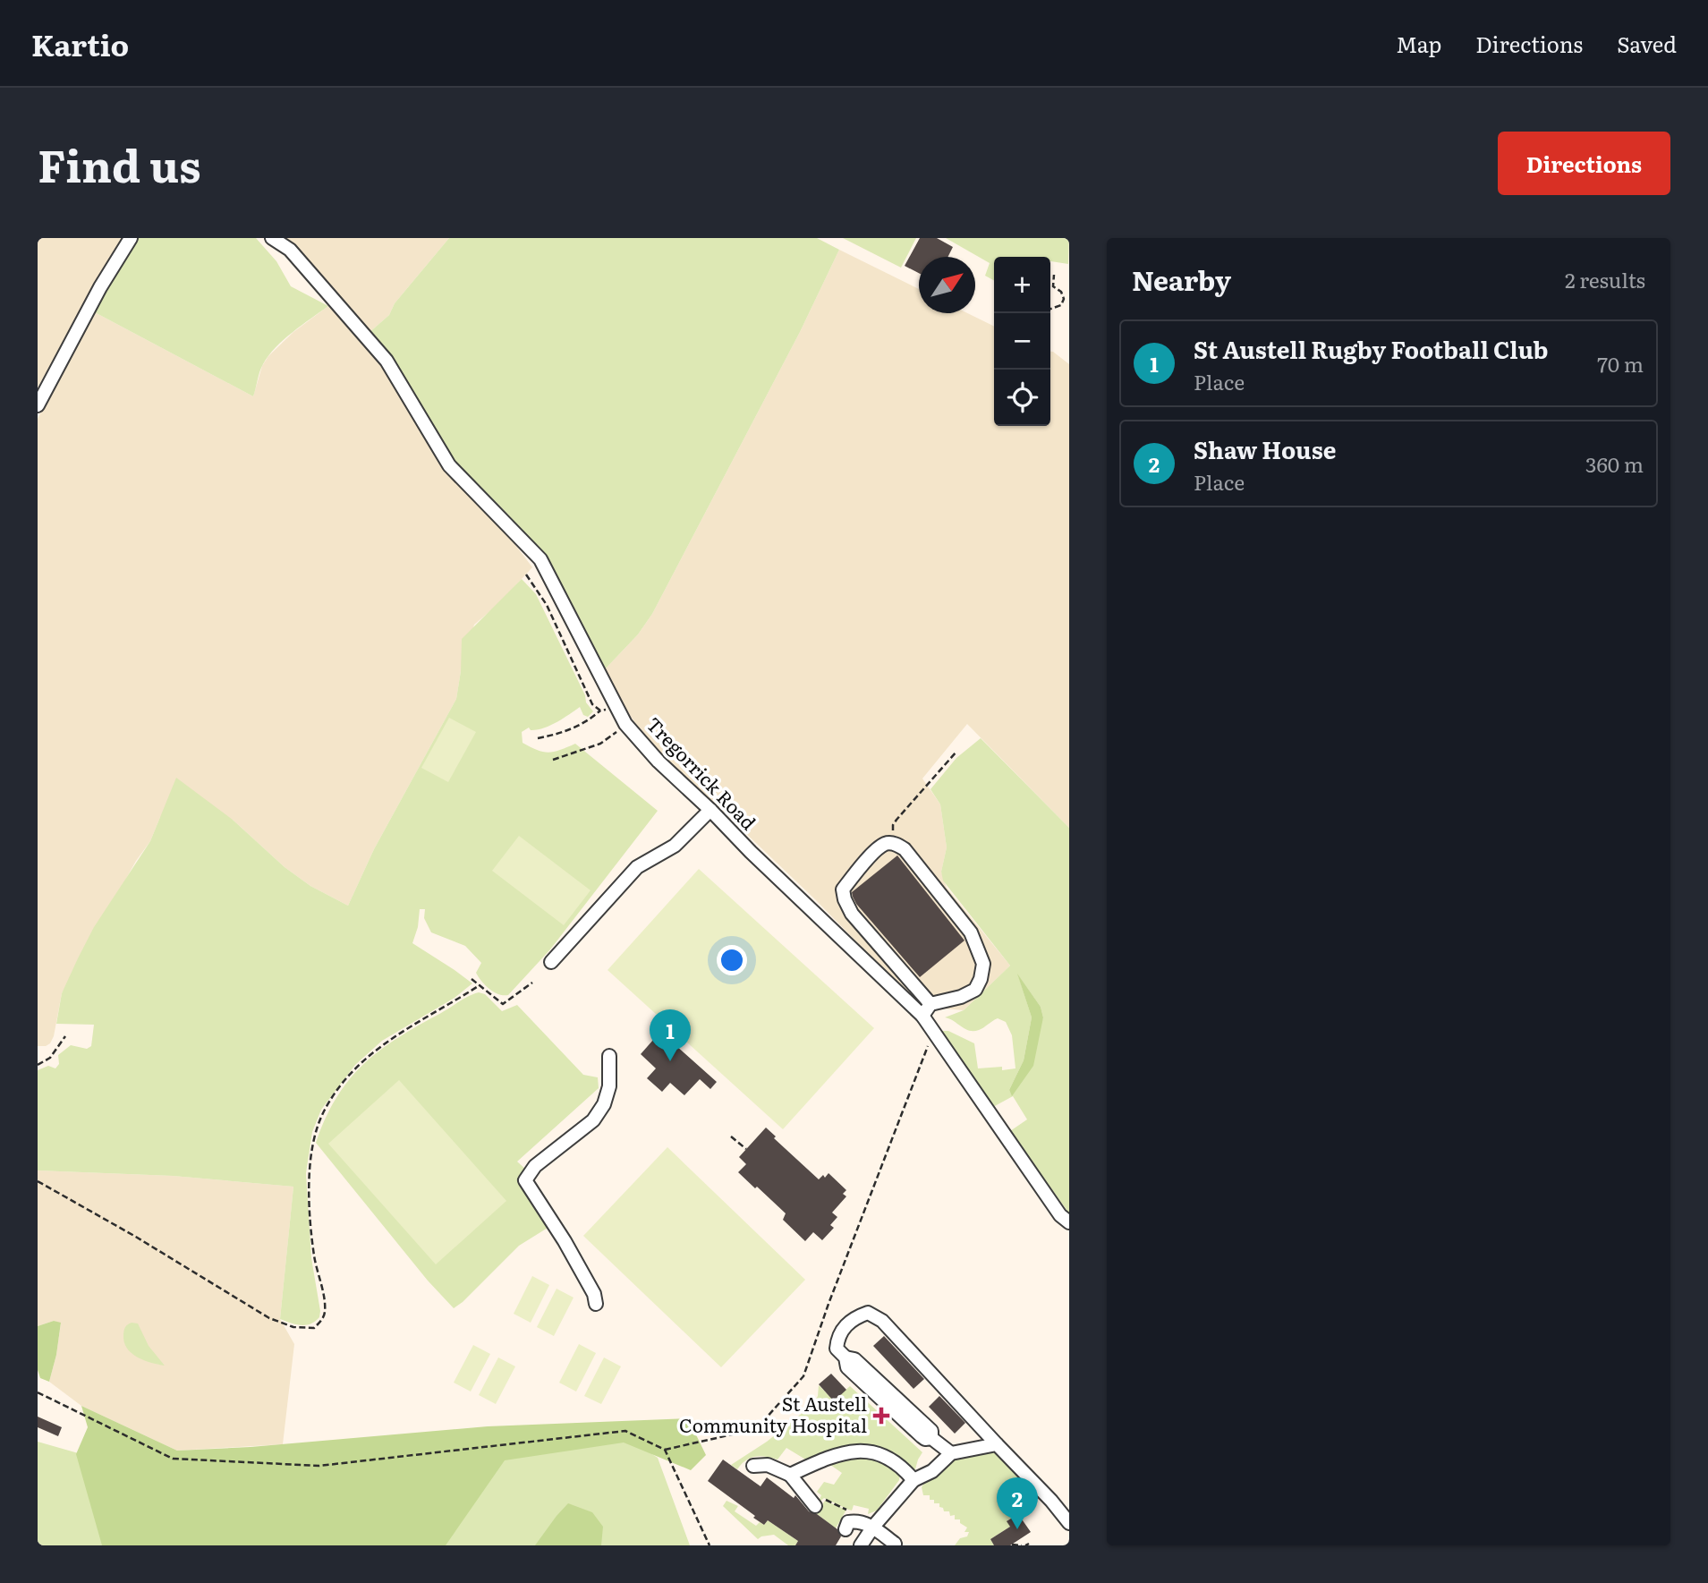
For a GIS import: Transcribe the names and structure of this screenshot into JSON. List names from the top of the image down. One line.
{"streets":{"street":["Tregorrick Road"]},"places":{"health":["St Austell Community Hospital"]},"north":"top right","page":{"header":"Kartio","nav":["Map","Directions","Saved"],"title":"Find us","buttons":"Directions","heading":["Nearby","2 results"],"map_buttons":["+","−"],"list":[{"mark":"1","name":"St Austell Rugby Football Club","note":"Place","value":"70 m"},{"mark":"2","name":"Shaw House","note":"Place","value":"360 m"}],"pins":["1","2"]}}
